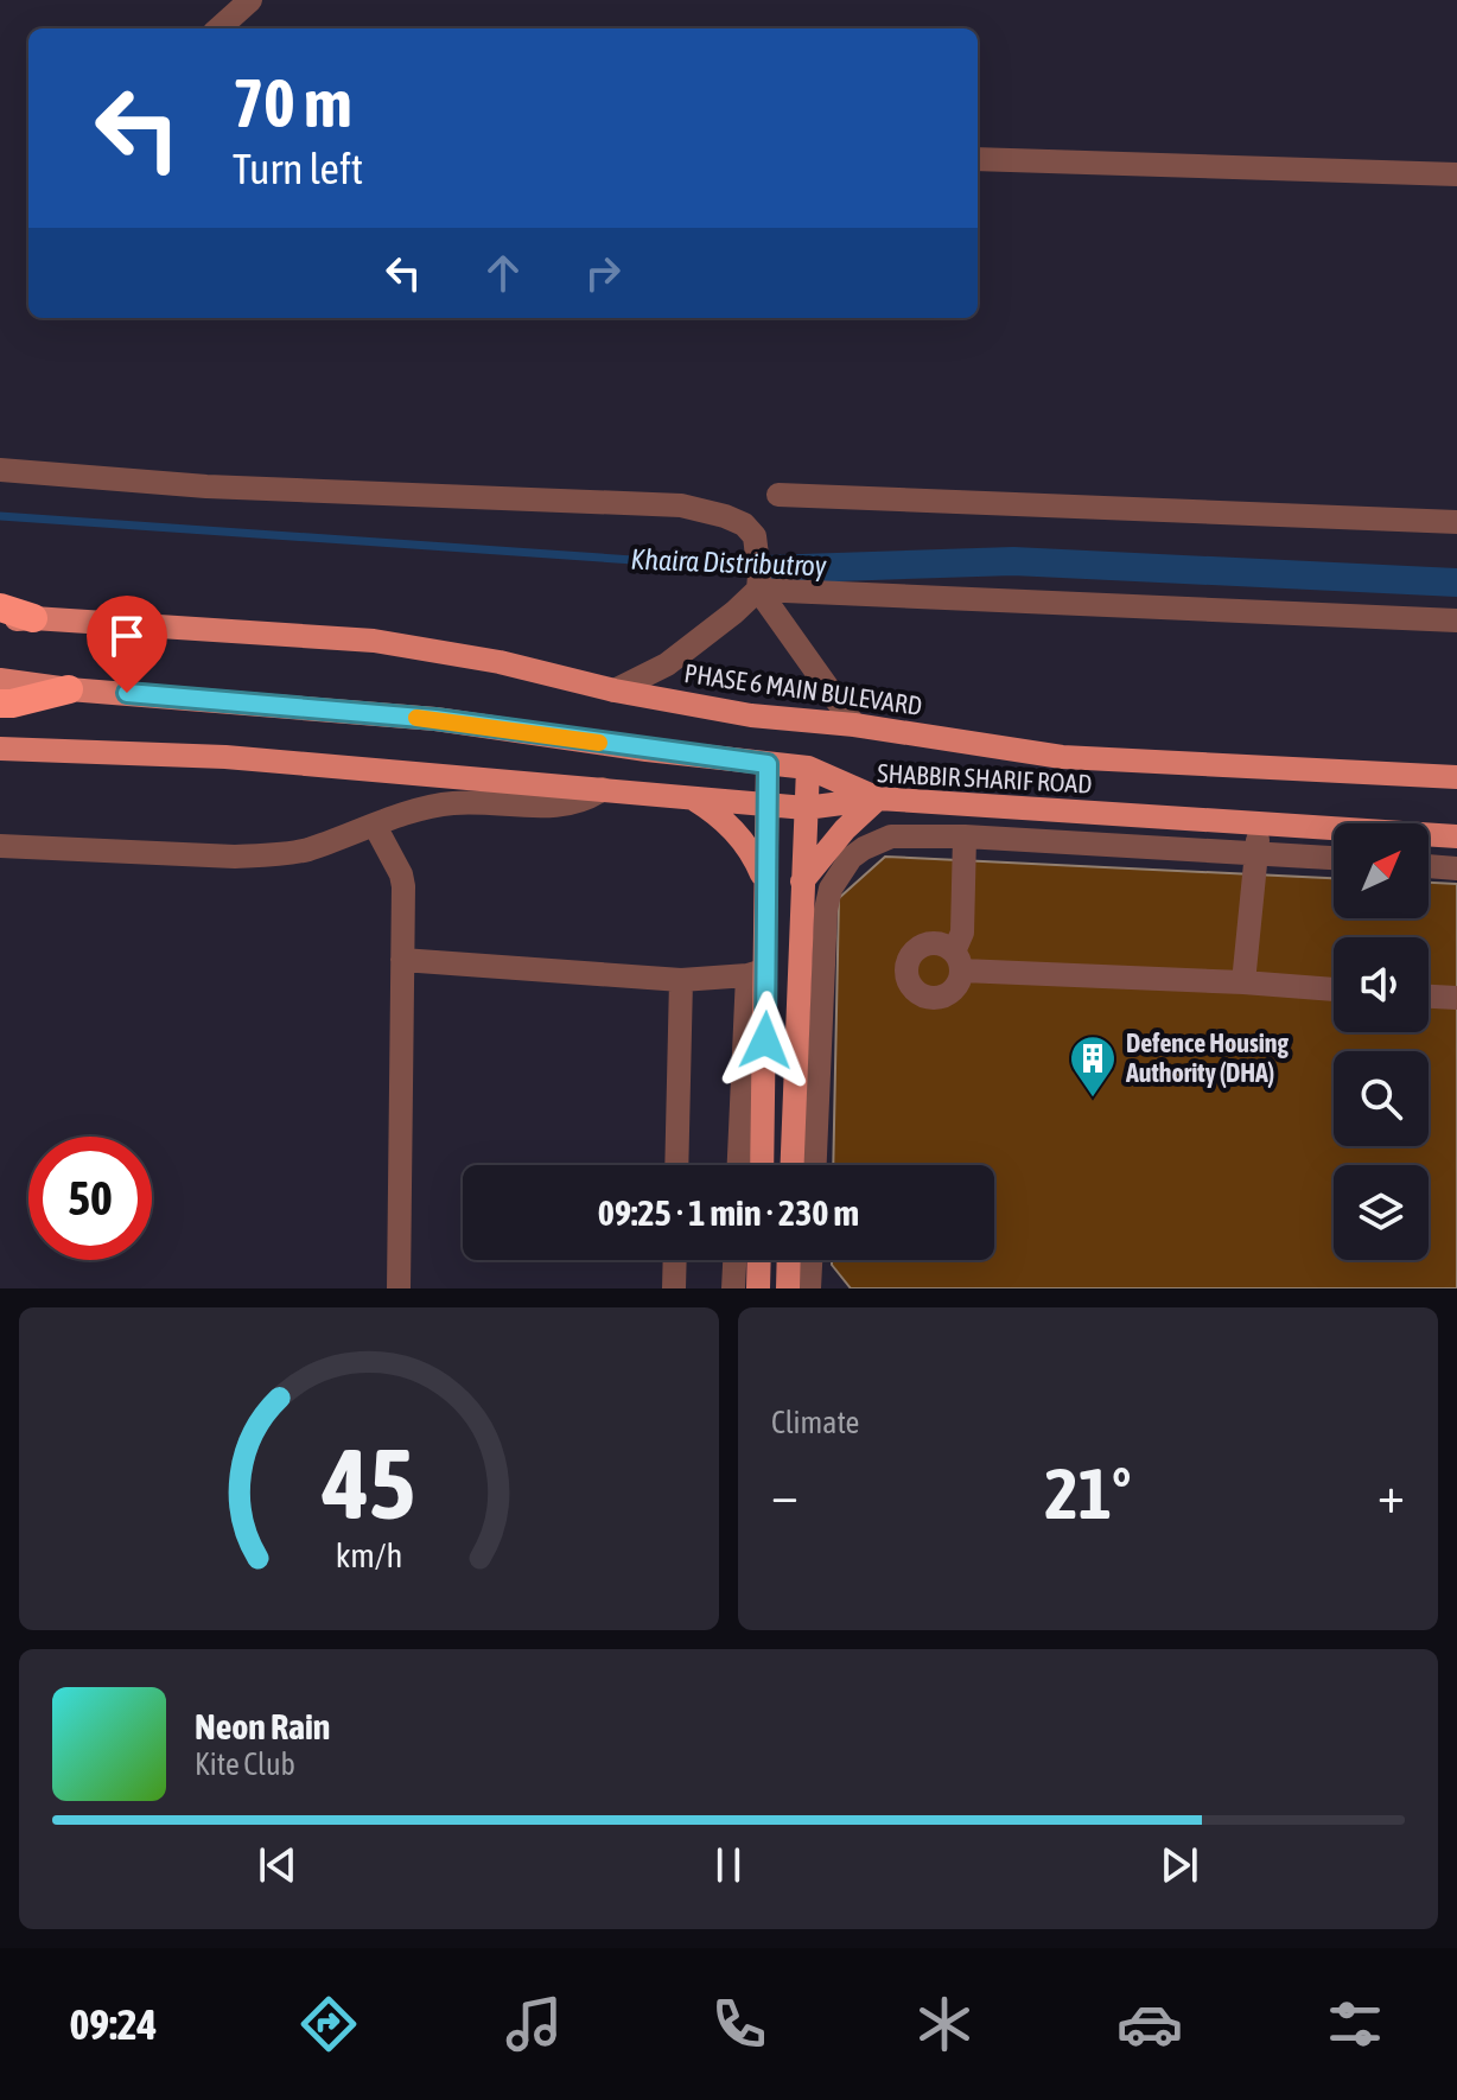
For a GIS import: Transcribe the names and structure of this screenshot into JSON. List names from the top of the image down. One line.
{"streets":{"main road":["PHASE 6 MAIN BULEVARD","SHABBIR SHARIF ROAD"]},"water":["Khaira Distributroy"],"places":{"building":["Defence Housing Authority (DHA)"]},"north":"top right","page":{"turn":["70 m","Turn left"],"limit":"50","trip":"09:25 · 1 min · 230 m","tile":"Climate","heat":["−","21°","+"],"song":["Neon Rain","Kite Club"],"tabs":"09:24","gauge":["45","km/h"]}}
